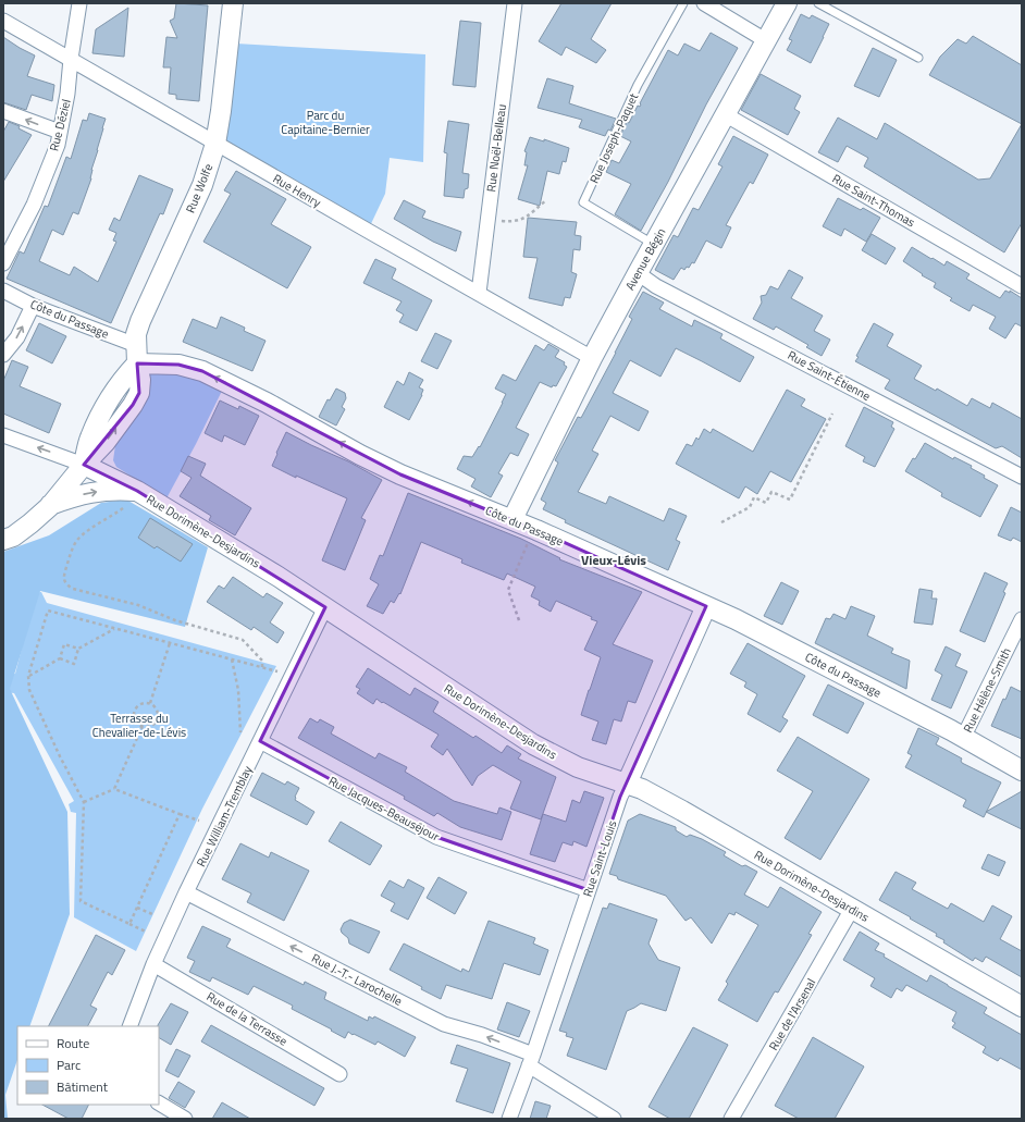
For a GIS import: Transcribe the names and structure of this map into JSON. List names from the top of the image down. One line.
{"streets":{"main road":["Rue Wolfe","Avenue Bégin","Côte du Passage","Rue Dorimène-Desjardins","Rue Saint-Louis"],"street":["Rue Déziel","Rue Noël-Belleau","Rue Henry","Rue Saint-Thomas","Rue Saint-Étienne","Rue Hélène-Smith","Rue Jacques-Beauséjour","Rue William-Tremblay","Rue J.-T.- Larochelle","Rue de l'Arsenal","Rue de la Terrasse"],"lane":["Rue Joseph-Paquet"]},"crossings":[["Rue Déziel","Rue Henry"],["Rue Joseph-Paquet","Avenue Bégin"],["Rue Noël-Belleau","Rue Henry"],["Rue Wolfe","Rue Henry"],["Rue Wolfe","Côte du Passage"],["Rue Henry","Avenue Bégin"],["Rue Saint-Thomas","Avenue Bégin"],["Avenue Bégin","Côte du Passage"],["Avenue Bégin","Rue Saint-Étienne"],["Côte du Passage","Rue Hélène-Smith"],["Côte du Passage","Rue Saint-Louis"],["Rue Dorimène-Desjardins","Rue William-Tremblay"],["Rue Dorimène-Desjardins","Rue Saint-Louis"],["Rue Dorimène-Desjardins","Rue de l'Arsenal"],["Rue Jacques-Beauséjour","Rue William-Tremblay"],["Rue Jacques-Beauséjour","Rue Saint-Louis"],["Rue William-Tremblay","Rue J.-T.- Larochelle"],["Rue William-Tremblay","Rue de la Terrasse"],["Rue Saint-Louis","Rue J.-T.- Larochelle"]],"one_way":["Côte du Passage","Rue J.-T.- Larochelle"],"districts":["Vieux-Lévis"],"parks":["Parc du Capitaine-Bernier","Terrasse du Chevalier-de-Lévis"],"legend":["Route","Parc","Bâtiment"]}
